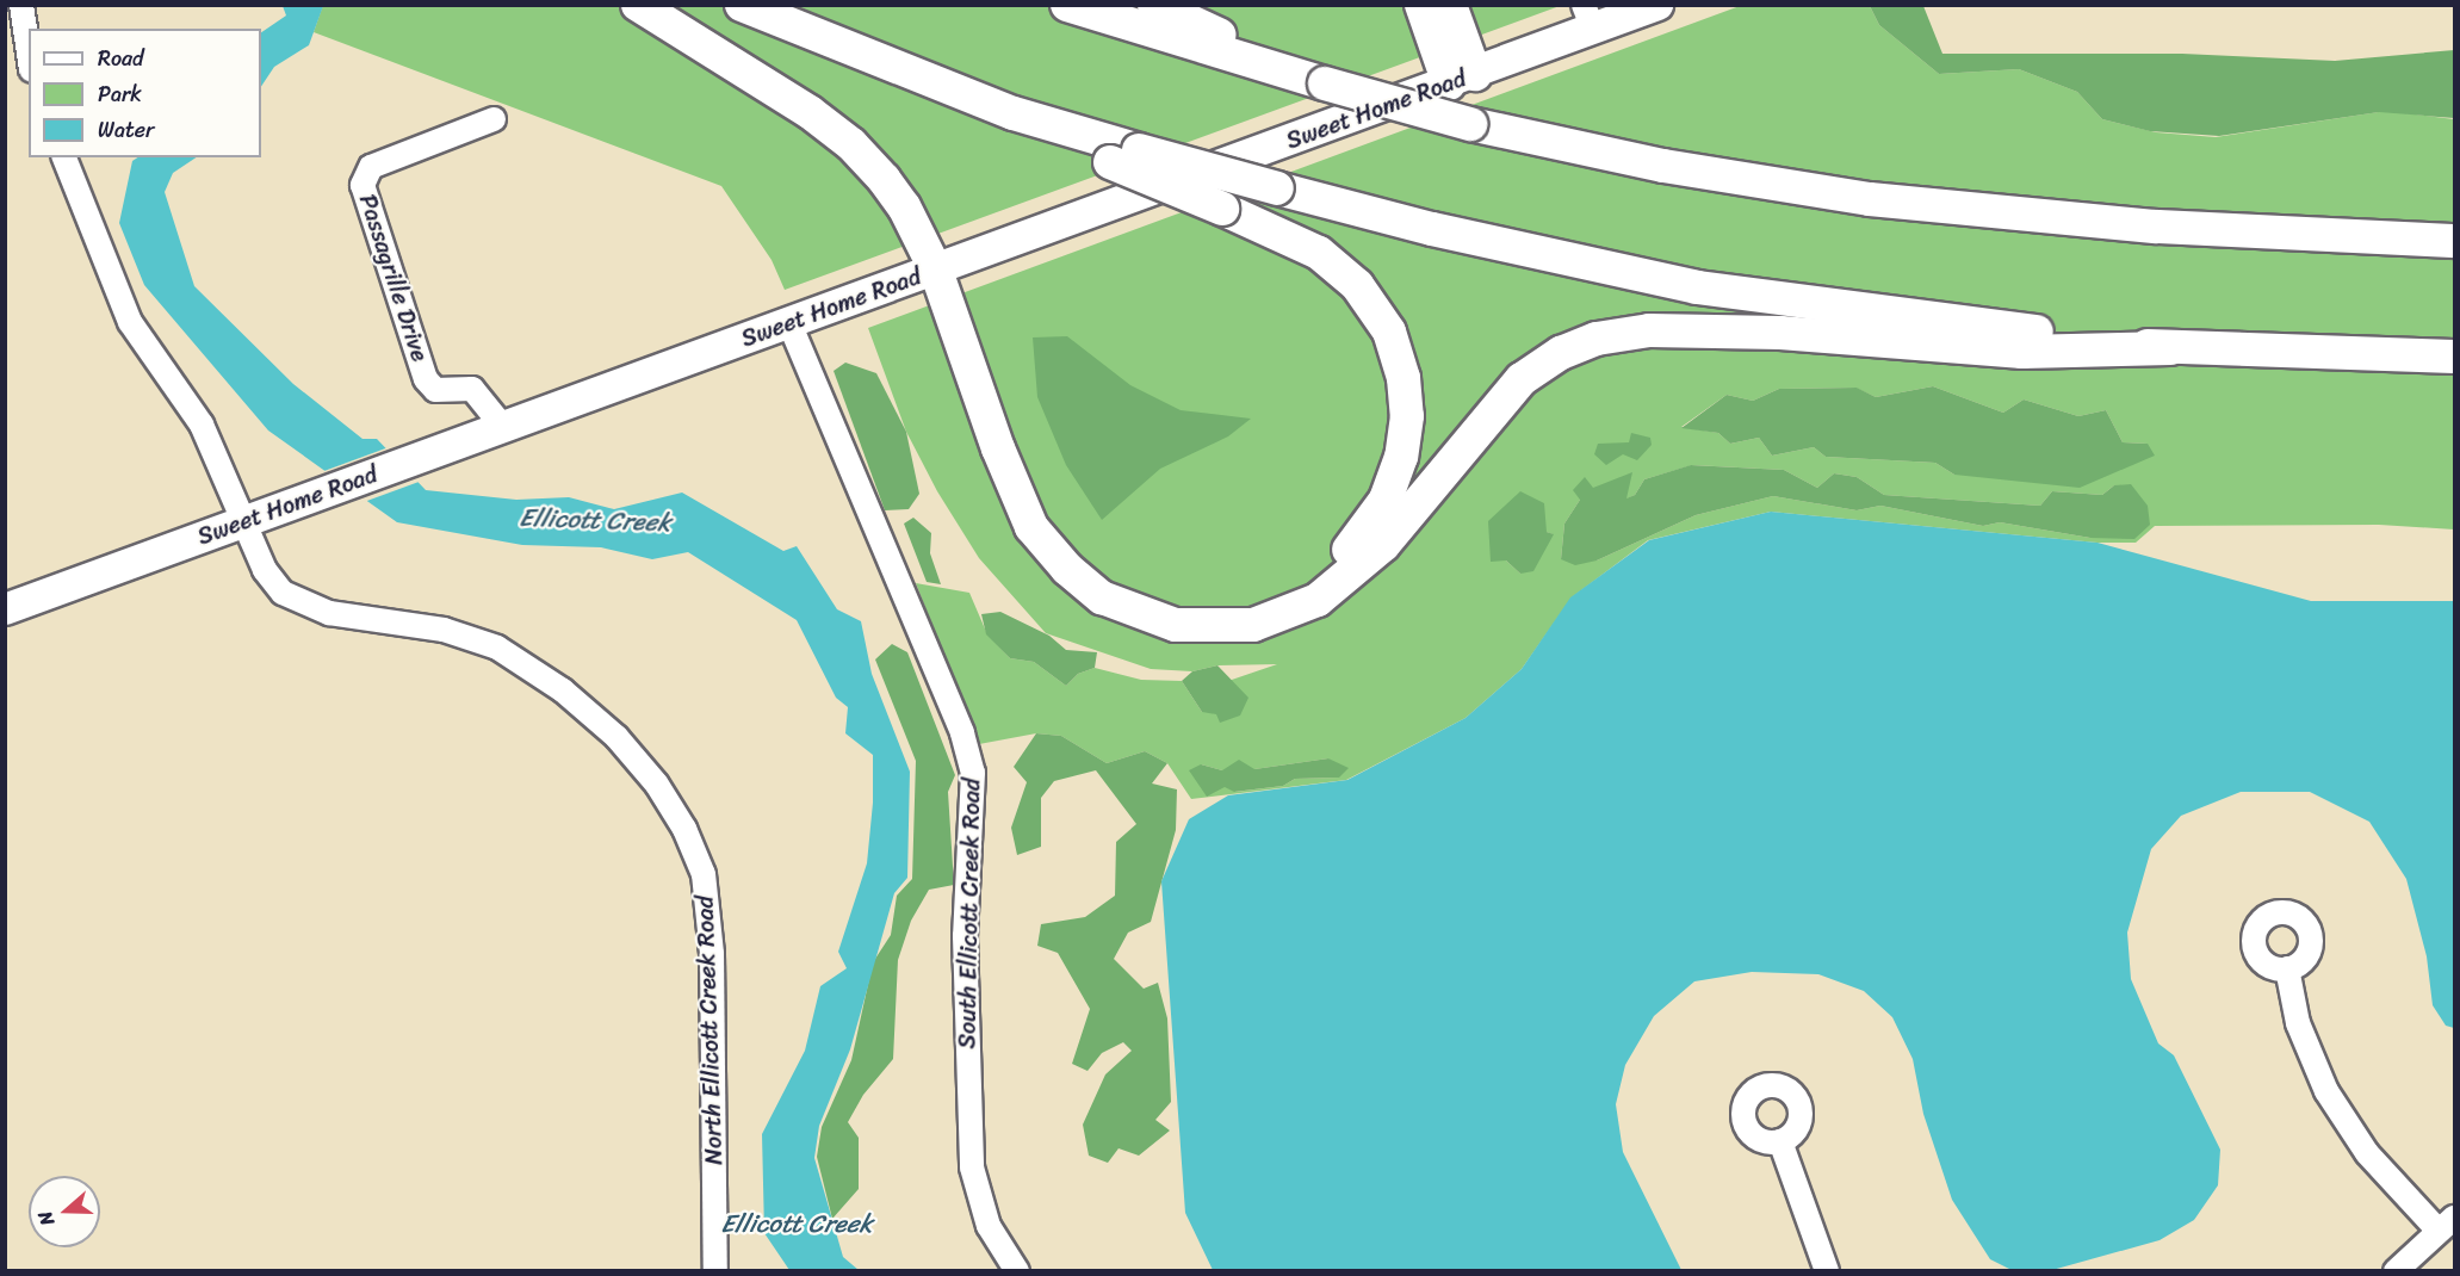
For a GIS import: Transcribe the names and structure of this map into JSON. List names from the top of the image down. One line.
{"streets":{"main road":["Sweet Home Road"],"street":["Passagrille Drive","South Ellicott Creek Road","North Ellicott Creek Road"]},"crossings":[["Sweet Home Road","Passagrille Drive"],["Sweet Home Road","South Ellicott Creek Road"],["Sweet Home Road","North Ellicott Creek Road"]],"water":["Ellicott Creek"],"legend":["Road","Park","Water"],"north":"left"}
